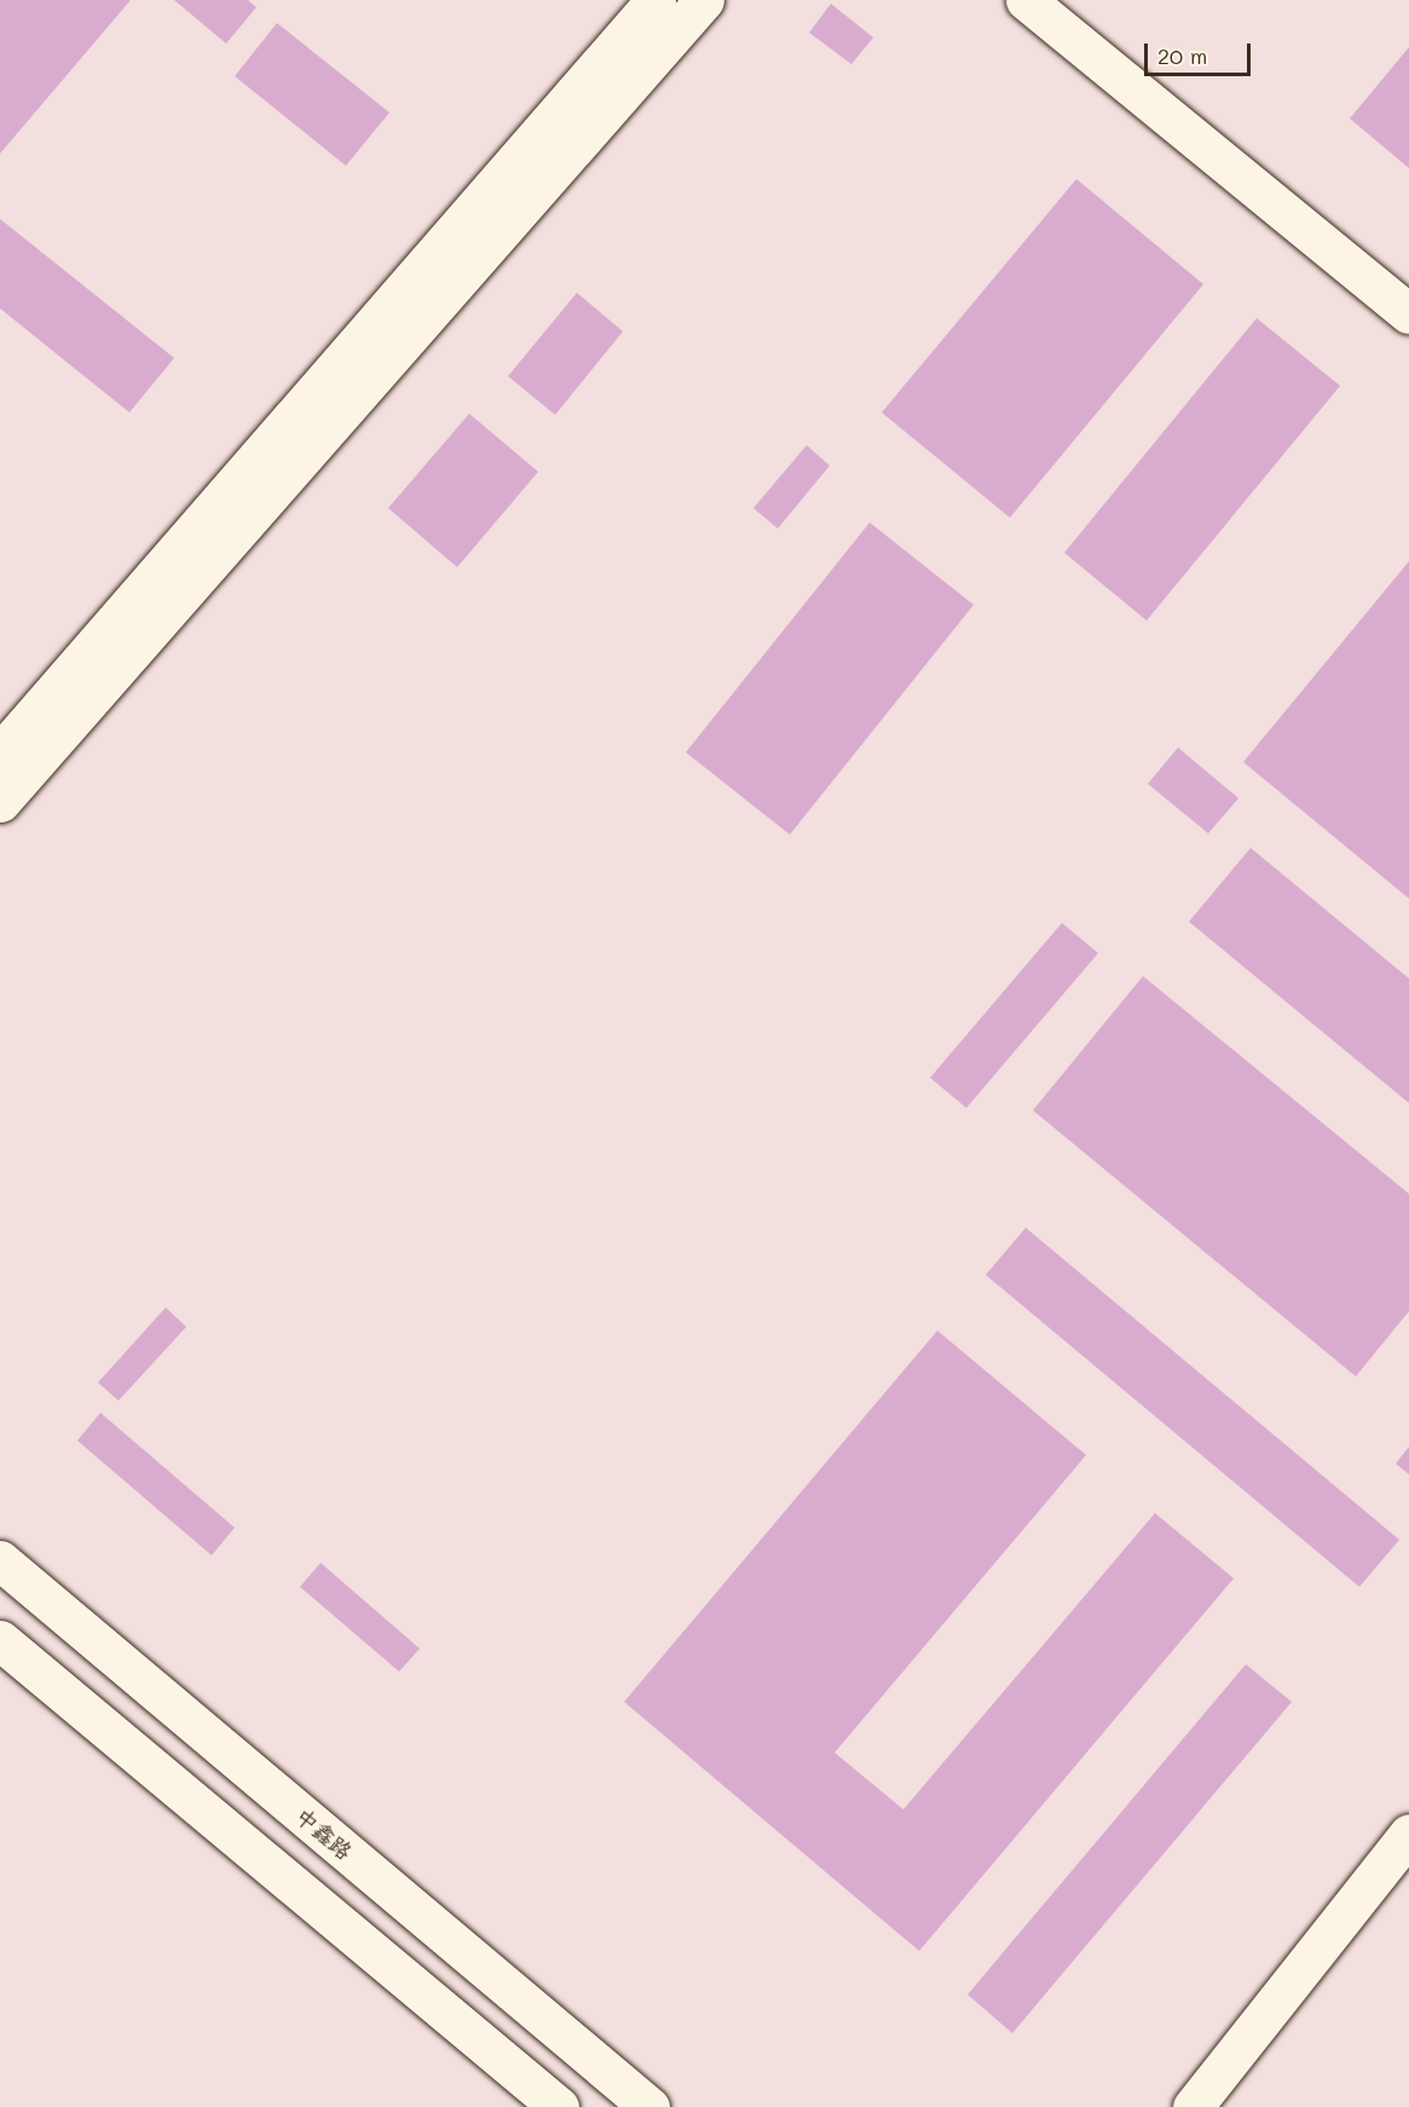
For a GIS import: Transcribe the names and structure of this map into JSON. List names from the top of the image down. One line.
{"streets":{"street":["中鑫路"]},"scale_bar":"20 m"}
